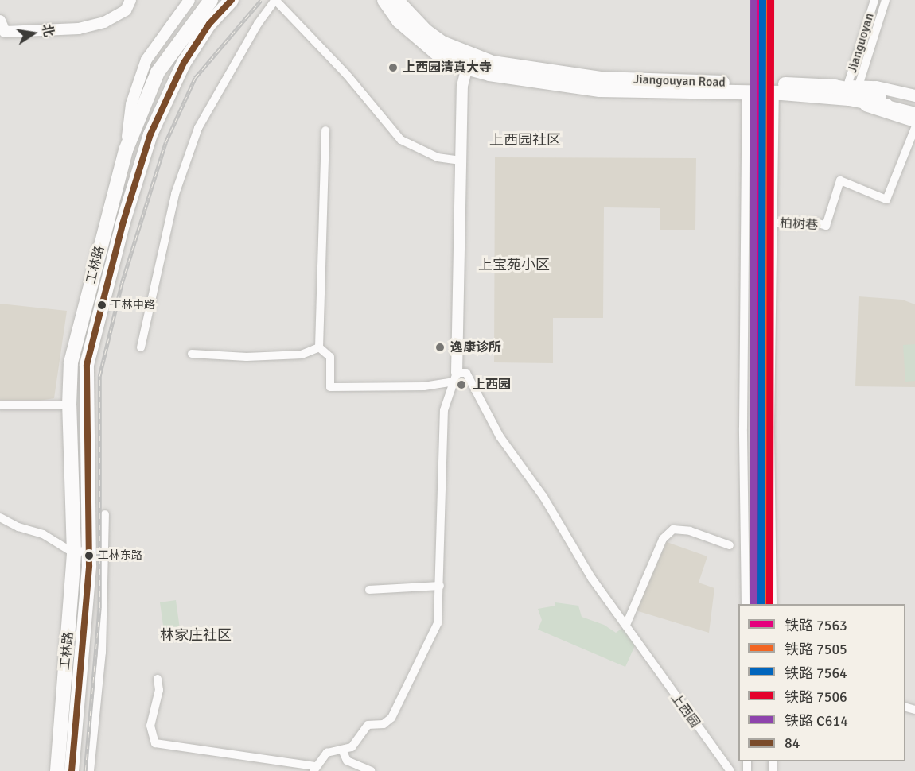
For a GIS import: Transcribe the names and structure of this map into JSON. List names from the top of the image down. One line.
{"streets":{"highway":["Jiangouyan Road","工林路"],"street":["Jianguoyan","柏树巷","上西园"]},"crossings":[["Jianguoyan","Jiangouyan Road"],["Jiangouyan Road","柏树巷"]],"districts":["上西园社区","上宝苑小区","林家庄社区"],"places":["上西园清真大寺","工林中路","逸康诊所","上西园","工林东路"],"lines":["rail line 7563","rail line 7505","rail line 7564","rail line 7506","rail line C614","transit line 84"],"legend":["铁路 7563","铁路 7505","铁路 7564","铁路 7506","铁路 C614","84"],"north":"right"}
